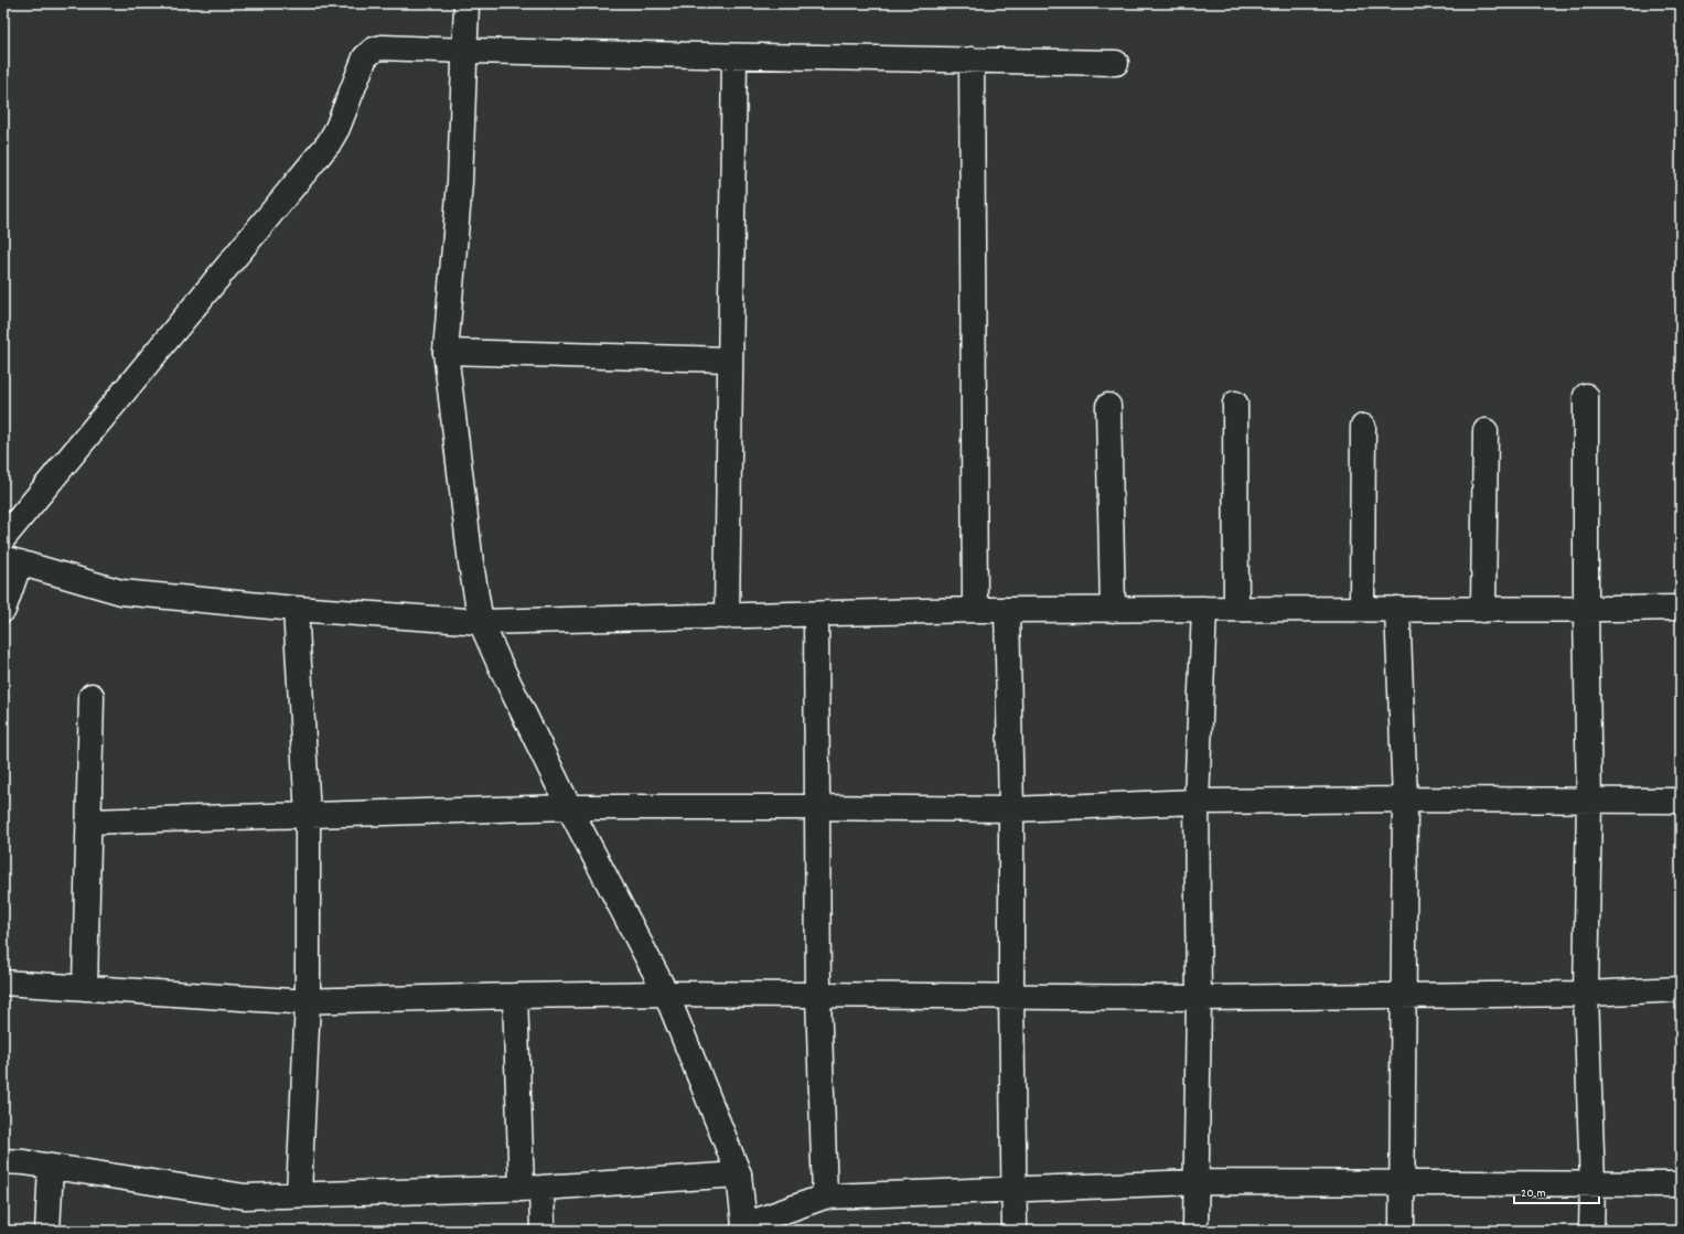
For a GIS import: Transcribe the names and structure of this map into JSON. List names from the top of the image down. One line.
{"scale_bar":"20 m"}
